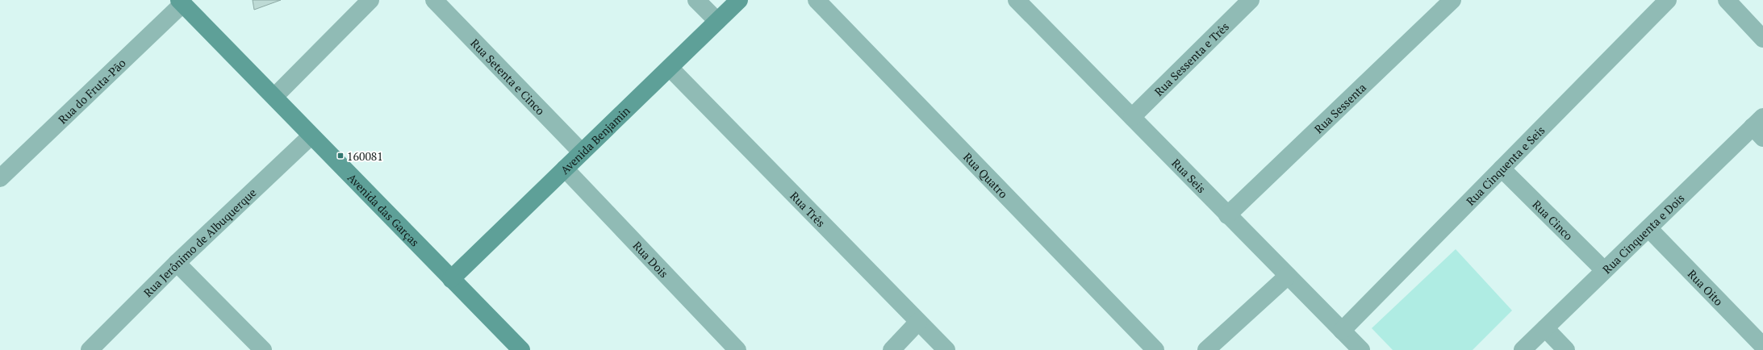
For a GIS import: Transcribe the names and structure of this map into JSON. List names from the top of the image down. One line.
{"streets":{"main road":["Avenida Benjamin","Avenida das Garças"],"street":["Rua Sessenta e Três","Rua Setenta e Cinco","Rua do Fruta-Pão","Rua Sessenta","Rua Cinquenta e Seis","Rua Quatro","Rua Seis","Rua Três","Rua Cinco","Rua Cinquenta e Dois","Rua Jerônimo de Albuquerque","Rua Dois","Rua Oito"]},"crossings":[["Rua Sessenta e Três","Rua Seis"],["Rua Setenta e Cinco","Avenida Benjamin"],["Rua do Fruta-Pão","Avenida das Garças"],["Rua Sessenta","Rua Seis"],["Avenida Benjamin","Rua Três"],["Avenida Benjamin","Avenida das Garças"],["Avenida Benjamin","Rua Dois"],["Rua Cinquenta e Seis","Rua Seis"],["Rua Cinquenta e Seis","Rua Cinco"],["Avenida das Garças","Rua Jerônimo de Albuquerque"],["Rua Cinco","Rua Cinquenta e Dois"],["Rua Cinquenta e Dois","Rua Oito"]],"places":{"transit":["160081"]}}
